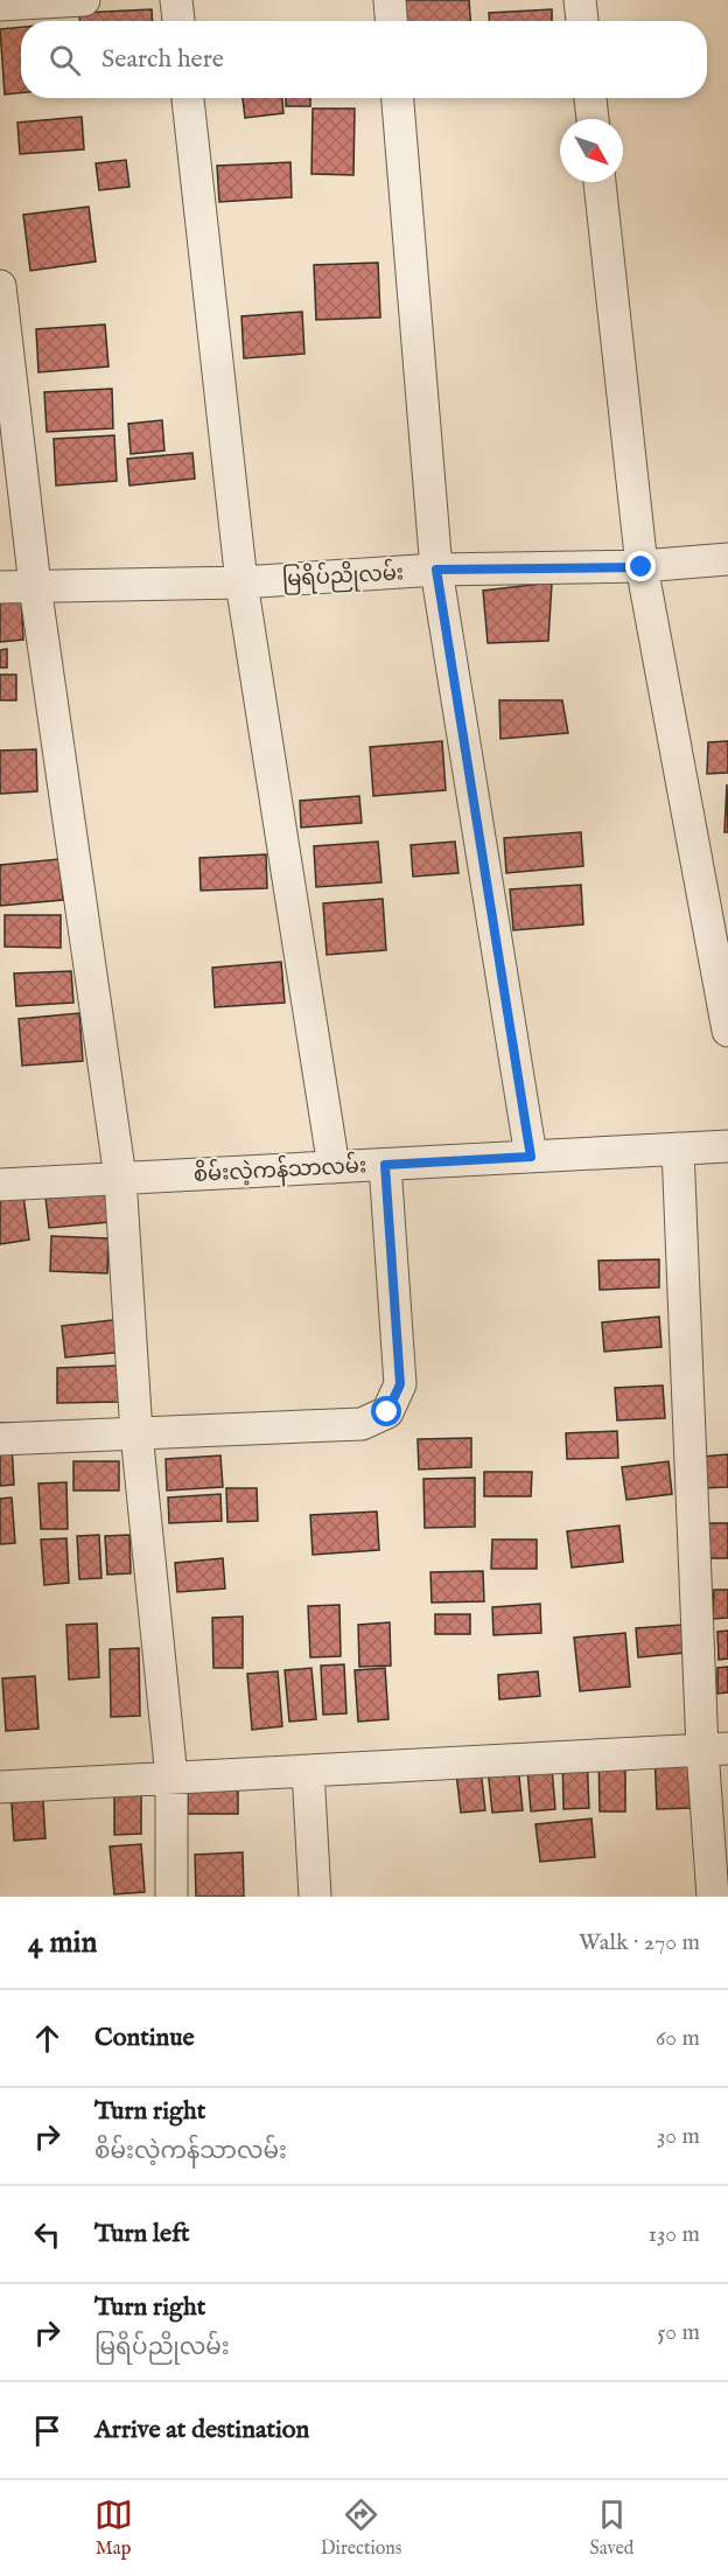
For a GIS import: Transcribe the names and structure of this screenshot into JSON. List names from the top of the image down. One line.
{"streets":{"street":["မြရိပ်ညိုလမ်း","စိမ်းလဲ့ကန်သာလမ်း"]},"north":"bottom right","page":{"search":"Search here","heading":["4 min","Walk · 270 m"],"list":[["Continue","60 m"],["Turn right","စိမ်းလဲ့ကန်သာလမ်း","30 m"],["Turn left","130 m"],["Turn right","မြရိပ်ညိုလမ်း","50 m"],"Arrive at destination"],"nav":["Map","Directions","Saved"]}}
